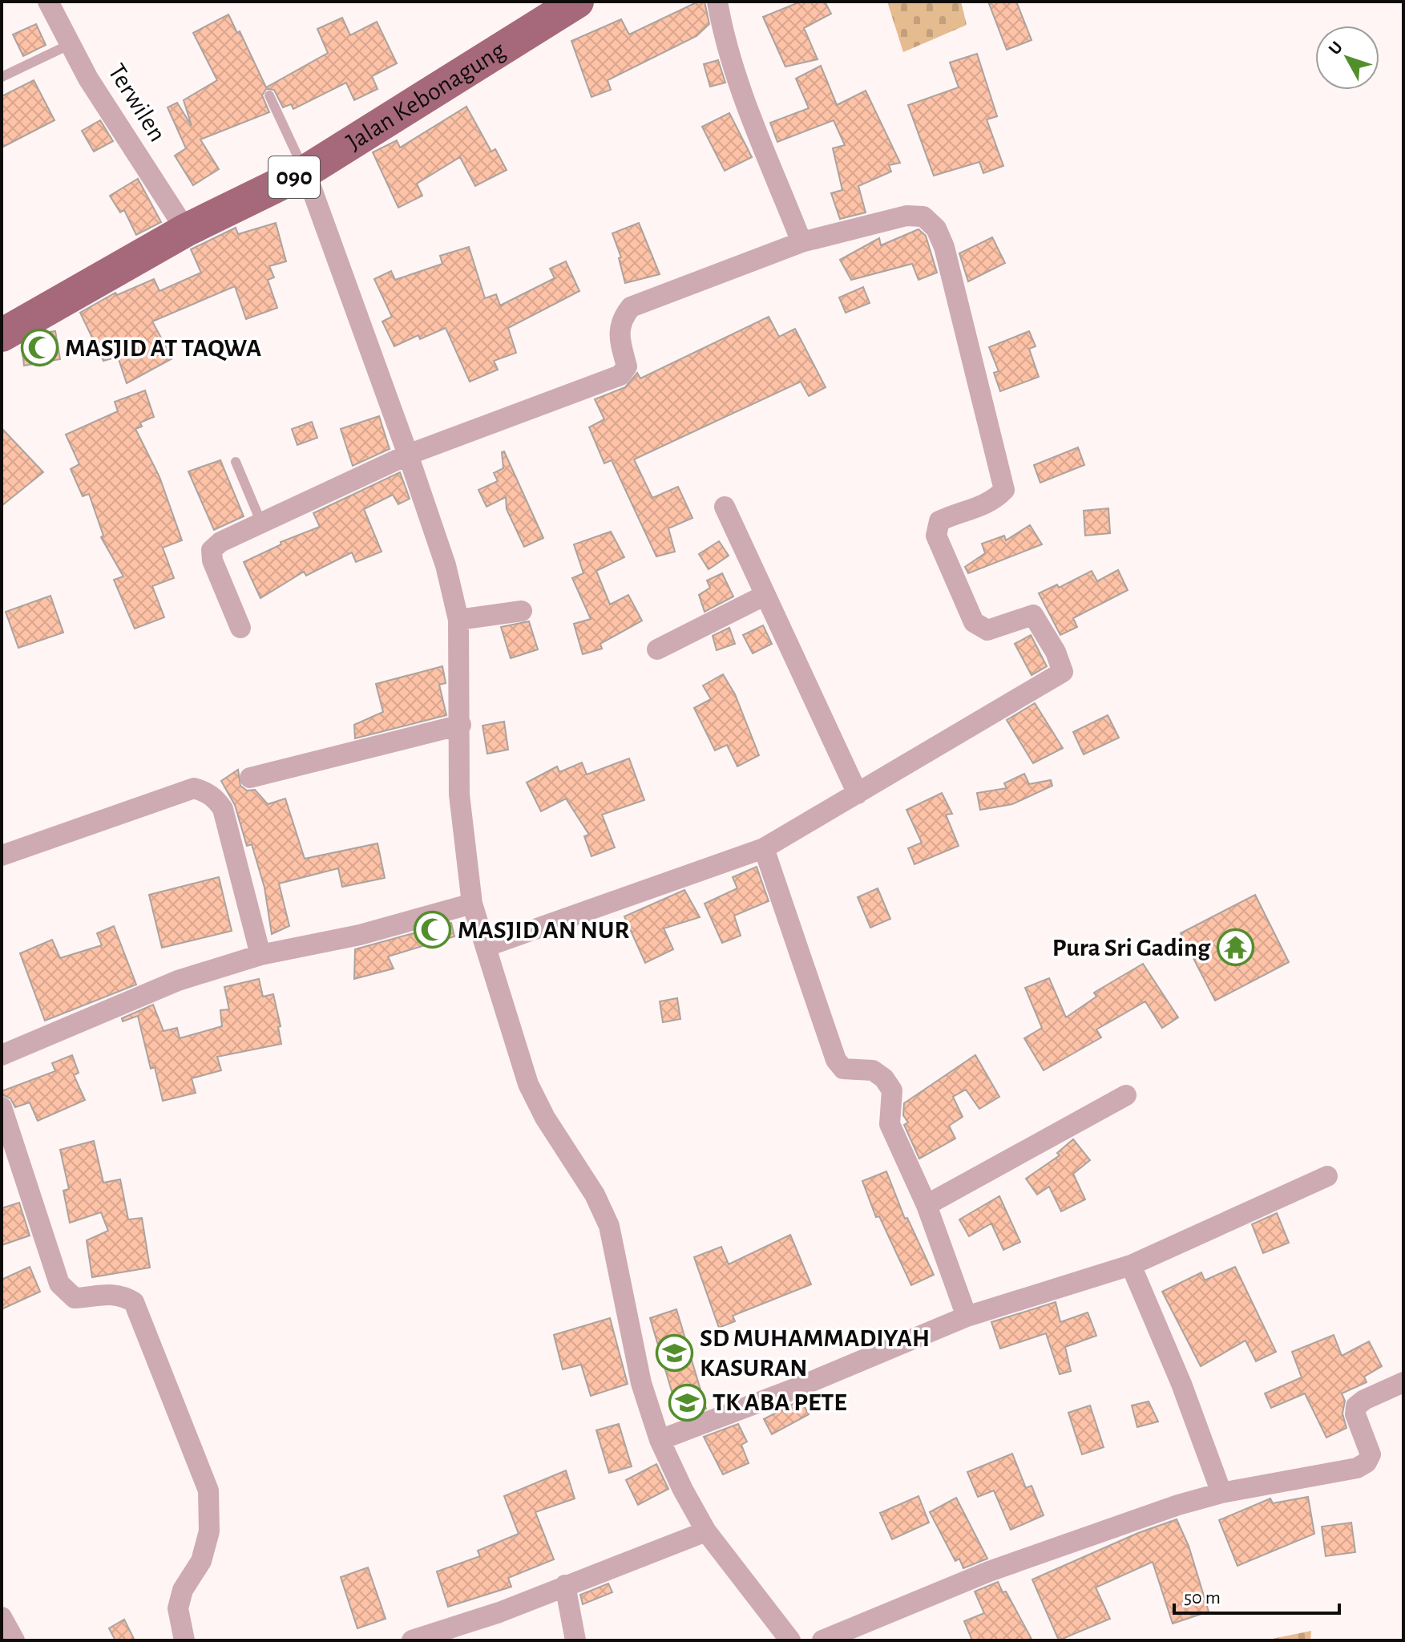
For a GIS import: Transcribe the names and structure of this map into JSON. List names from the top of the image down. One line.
{"streets":{"main road":["Jalan Kebonagung","090"],"street":["Terwilen"]},"crossings":[["Jalan Kebonagung","Terwilen"]],"places":{"mosque":["MASJID AT TAQWA","MASJID AN NUR"],"temple":["Pura Sri Gading"],"school or university":["SD MUHAMMADIYAH KASURAN","TK ABA PETE"]},"scale_bar":"50 m","north":"top left"}
